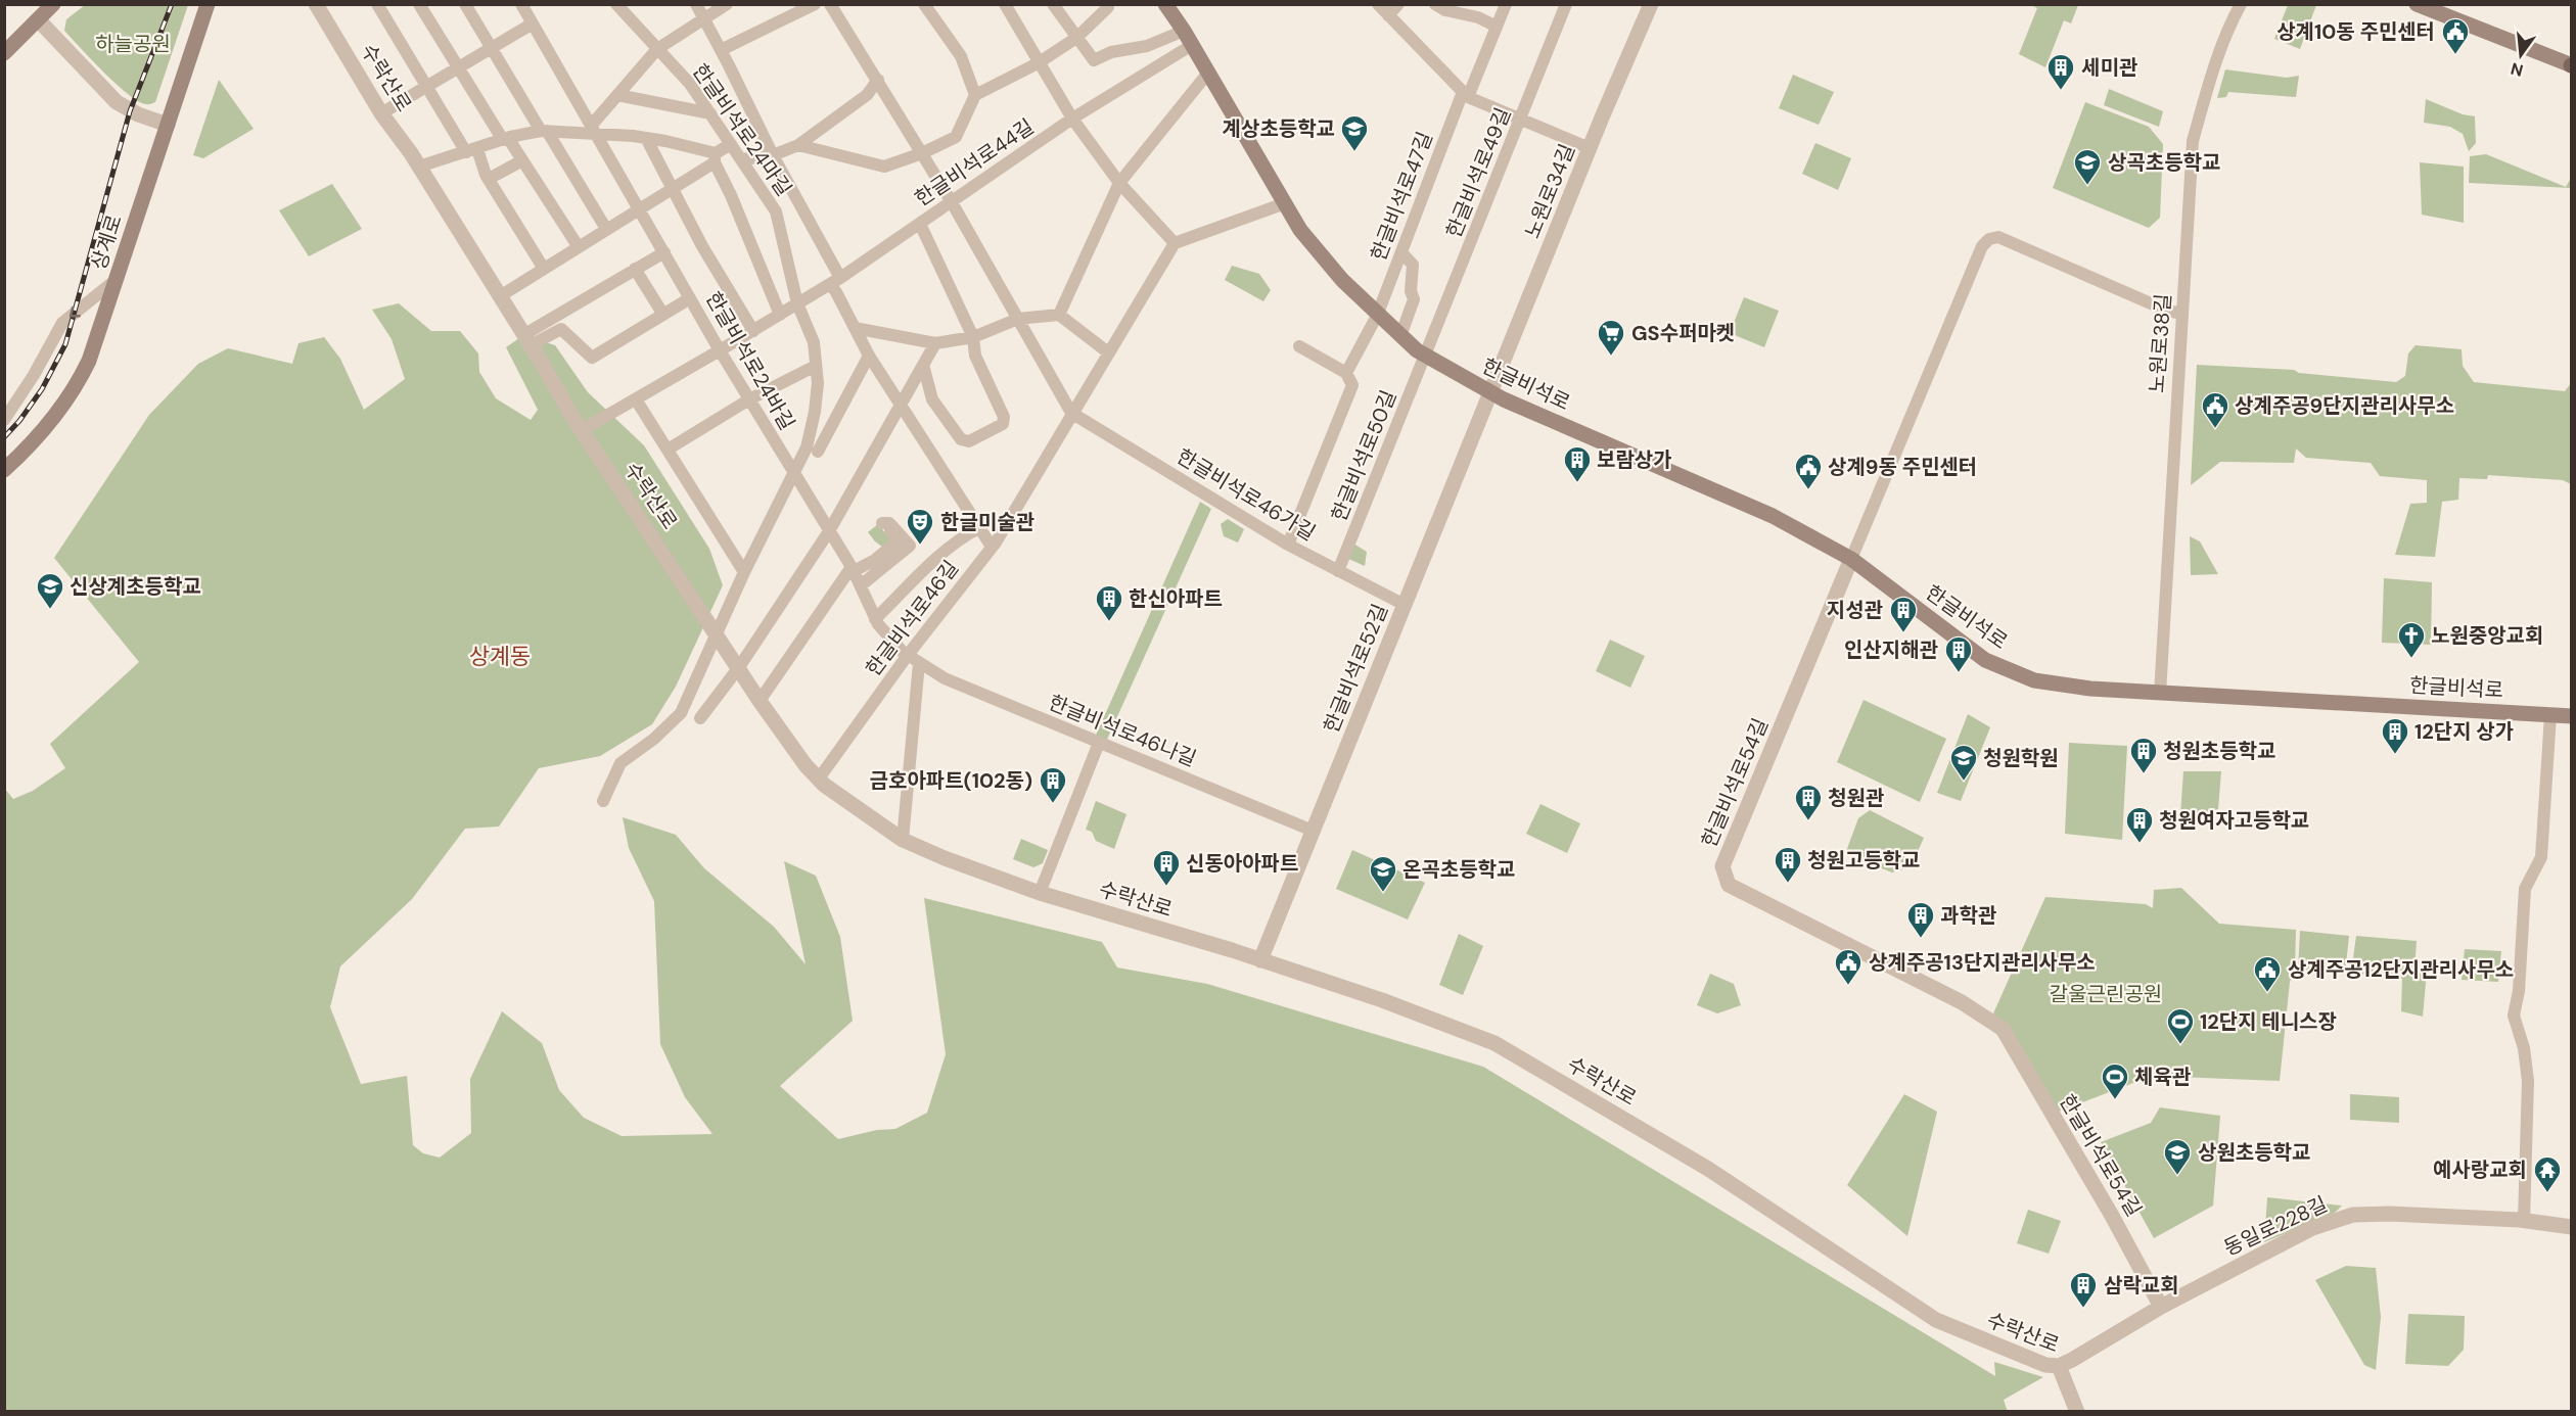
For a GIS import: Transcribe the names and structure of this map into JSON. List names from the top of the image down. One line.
{"streets":{"main road":["상계로","한글비석로"],"street":["수락산로","한글비석로24마길","한글비석로44길","한글비석로49길","노원로34길","한글비석로47길","노원로38길","한글비석로24바길","한글비석로50길","한글비석로46가길","한글비석로46길","한글비석로52길","한글비석로46나길","한글비석로54길","동일로228길"]},"crossings":[["수락산로","한글비석로24마길"],["수락산로","한글비석로44길"],["수락산로","한글비석로46길"],["수락산로","한글비석로52길"],["수락산로","동일로228길"],["한글비석로24마길","한글비석로44길"],["한글비석로24마길","한글비석로24바길"],["한글비석로44길","한글비석로24바길"],["한글비석로44길","한글비석로"],["한글비석로49길","한글비석로"],["한글비석로49길","한글비석로50길"],["노원로34길","한글비석로"],["노원로34길","한글비석로52길"],["한글비석로47길","한글비석로"],["노원로38길","한글비석로"],["한글비석로24바길","한글비석로46길"],["한글비석로24바길","한글비석로46나길"],["한글비석로","한글비석로50길"],["한글비석로","한글비석로52길"],["한글비석로","한글비석로54길"],["한글비석로50길","한글비석로46가길"],["한글비석로46가길","한글비석로46길"],["한글비석로46가길","한글비석로52길"],["한글비석로46길","한글비석로46나길"],["한글비석로52길","한글비석로46나길"],["한글비석로54길","동일로228길"]],"districts":["상계동"],"parks":["하늘공원","갈울근린공원"],"places":{"public building":["상계10동 주민센터","상계주공9단지관리사무소","상계9동 주민센터","상계주공13단지관리사무소","상계주공12단지관리사무소"],"building":["세미관","보람상가","한신아파트","지성관","인산지해관","12단지 상가","청원초등학교","금호아파트(102동)","청원관","청원여자고등학교","청원고등학교","신동아아파트","과학관","삼락교회"],"school or university":["계상초등학교","상곡초등학교","신상계초등학교","청원학원","온곡초등학교","상원초등학교"],"supermarket":["GS수퍼마켓"],"theatre":["한글미술관"],"church":["노원중앙교회"],"sports":["12단지 테니스장","체육관"],"temple":["예사랑교회"]},"north":"bottom"}
